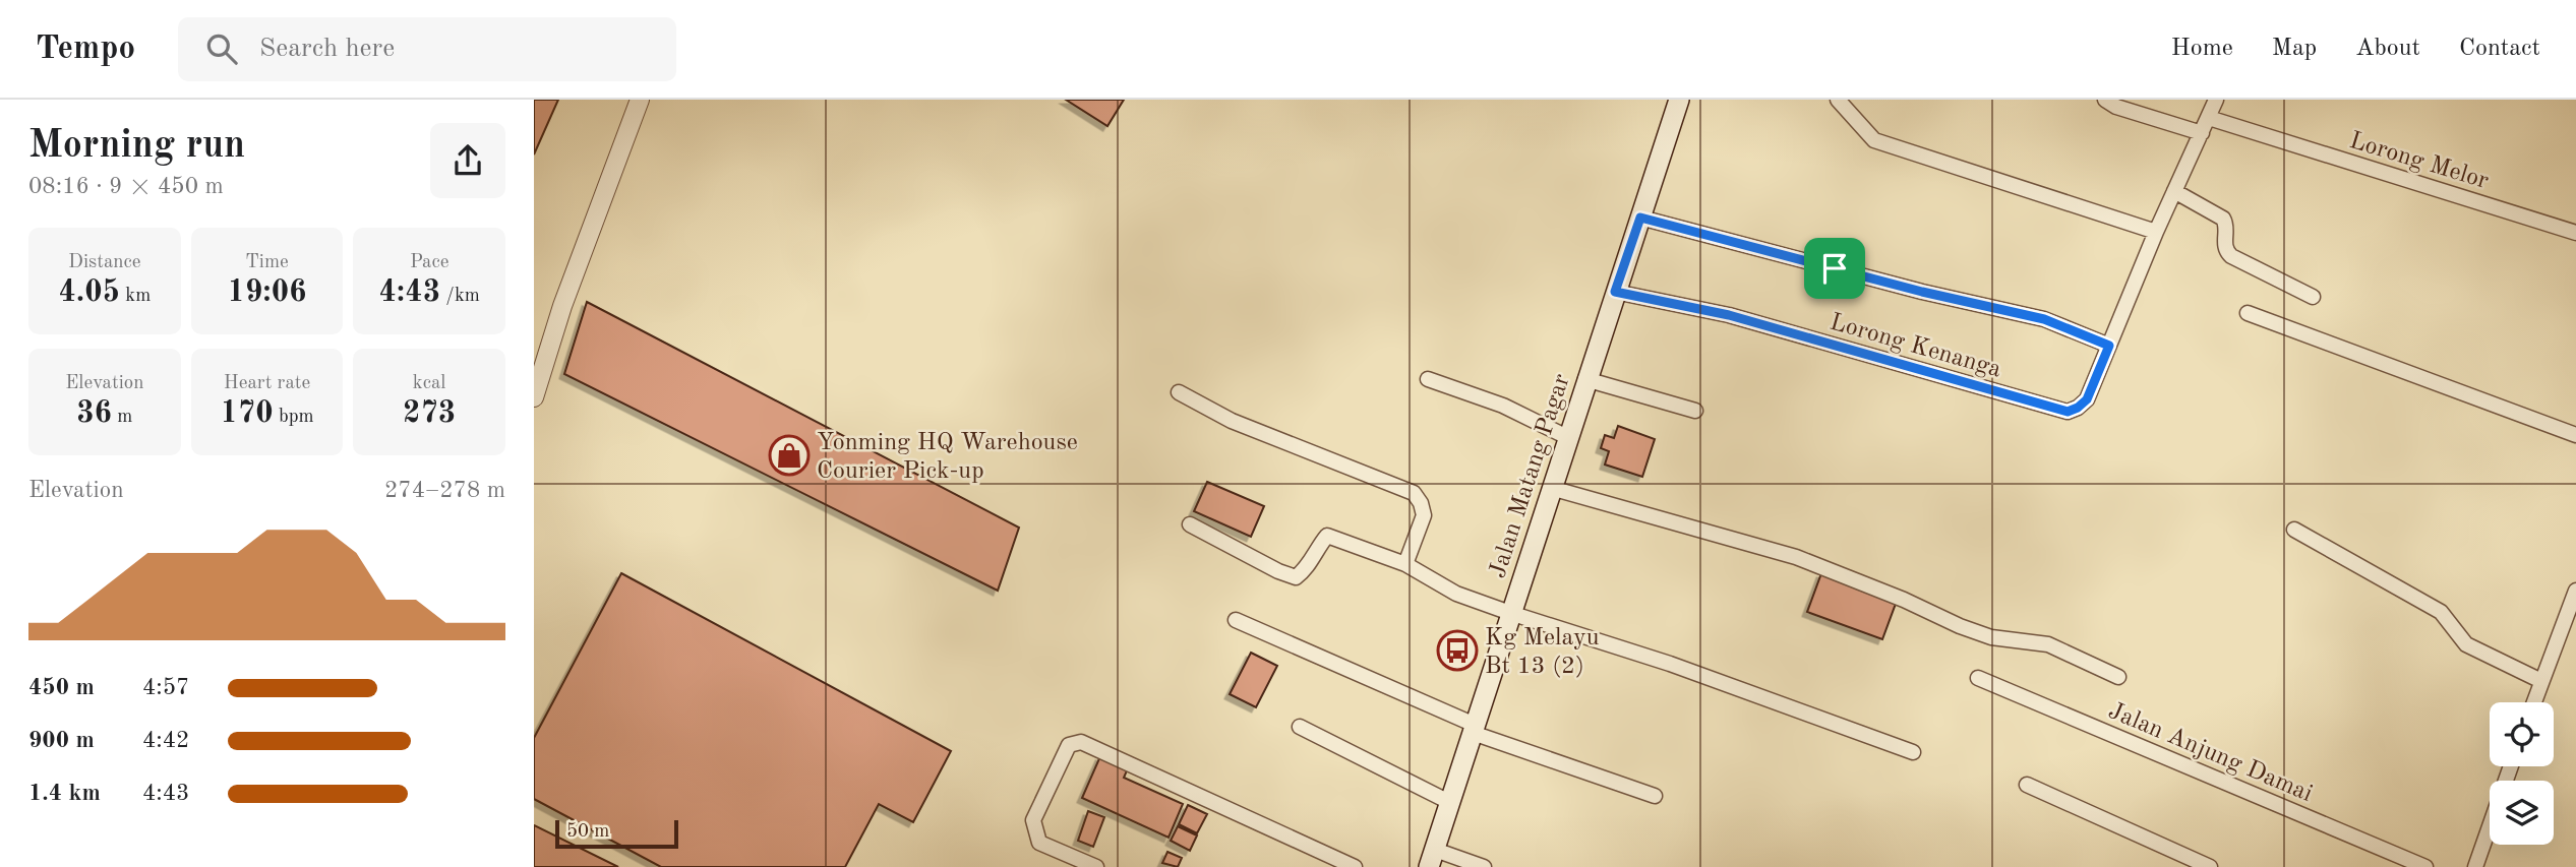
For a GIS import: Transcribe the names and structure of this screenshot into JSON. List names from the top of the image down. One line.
{"streets":{"main road":["Jalan Matang Pagar"],"street":["Lorong Melor","Lorong Kenanga","Jalan Anjung Damai"]},"crossings":[["Lorong Kenanga","Jalan Matang Pagar"]],"places":{"shop":["Yonming HQ Warehouse Courier Pick-up"],"bus stop":["Kg Melayu Bt 13 (2)"]},"scale_bar":"50 m","page":{"header":"Tempo","search":"Search here","nav":["Home","Map","About","Contact"],"heading":["Morning run","08:16 · 9 × 450 m"],"stats":[["Distance","4.05 km"],["Time","19:06"],["Pace","4:43 /km"],["Elevation","36 m"],["Heart rate","170 bpm"],["kcal","273"]],"chart":["Elevation","274–278 m"],"list":[{"name":"450 m","note":"4:57"},{"name":"900 m","note":"4:42"},{"name":"1.4 km","note":"4:43"}],"scale":"50 m"}}
